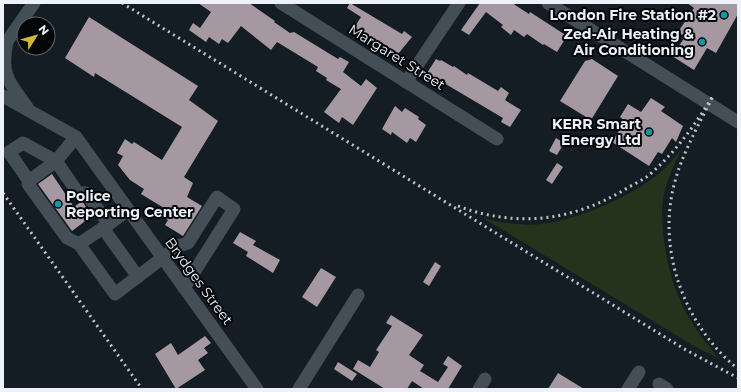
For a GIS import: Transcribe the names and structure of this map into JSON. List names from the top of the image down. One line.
{"streets":{"street":["Margaret Street","Brydges Street"]},"places":["London Fire Station #2","Zed-Air Heating & Air Conditioning","KERR Smart Energy Ltd","Police Reporting Center"],"north":"top right"}
